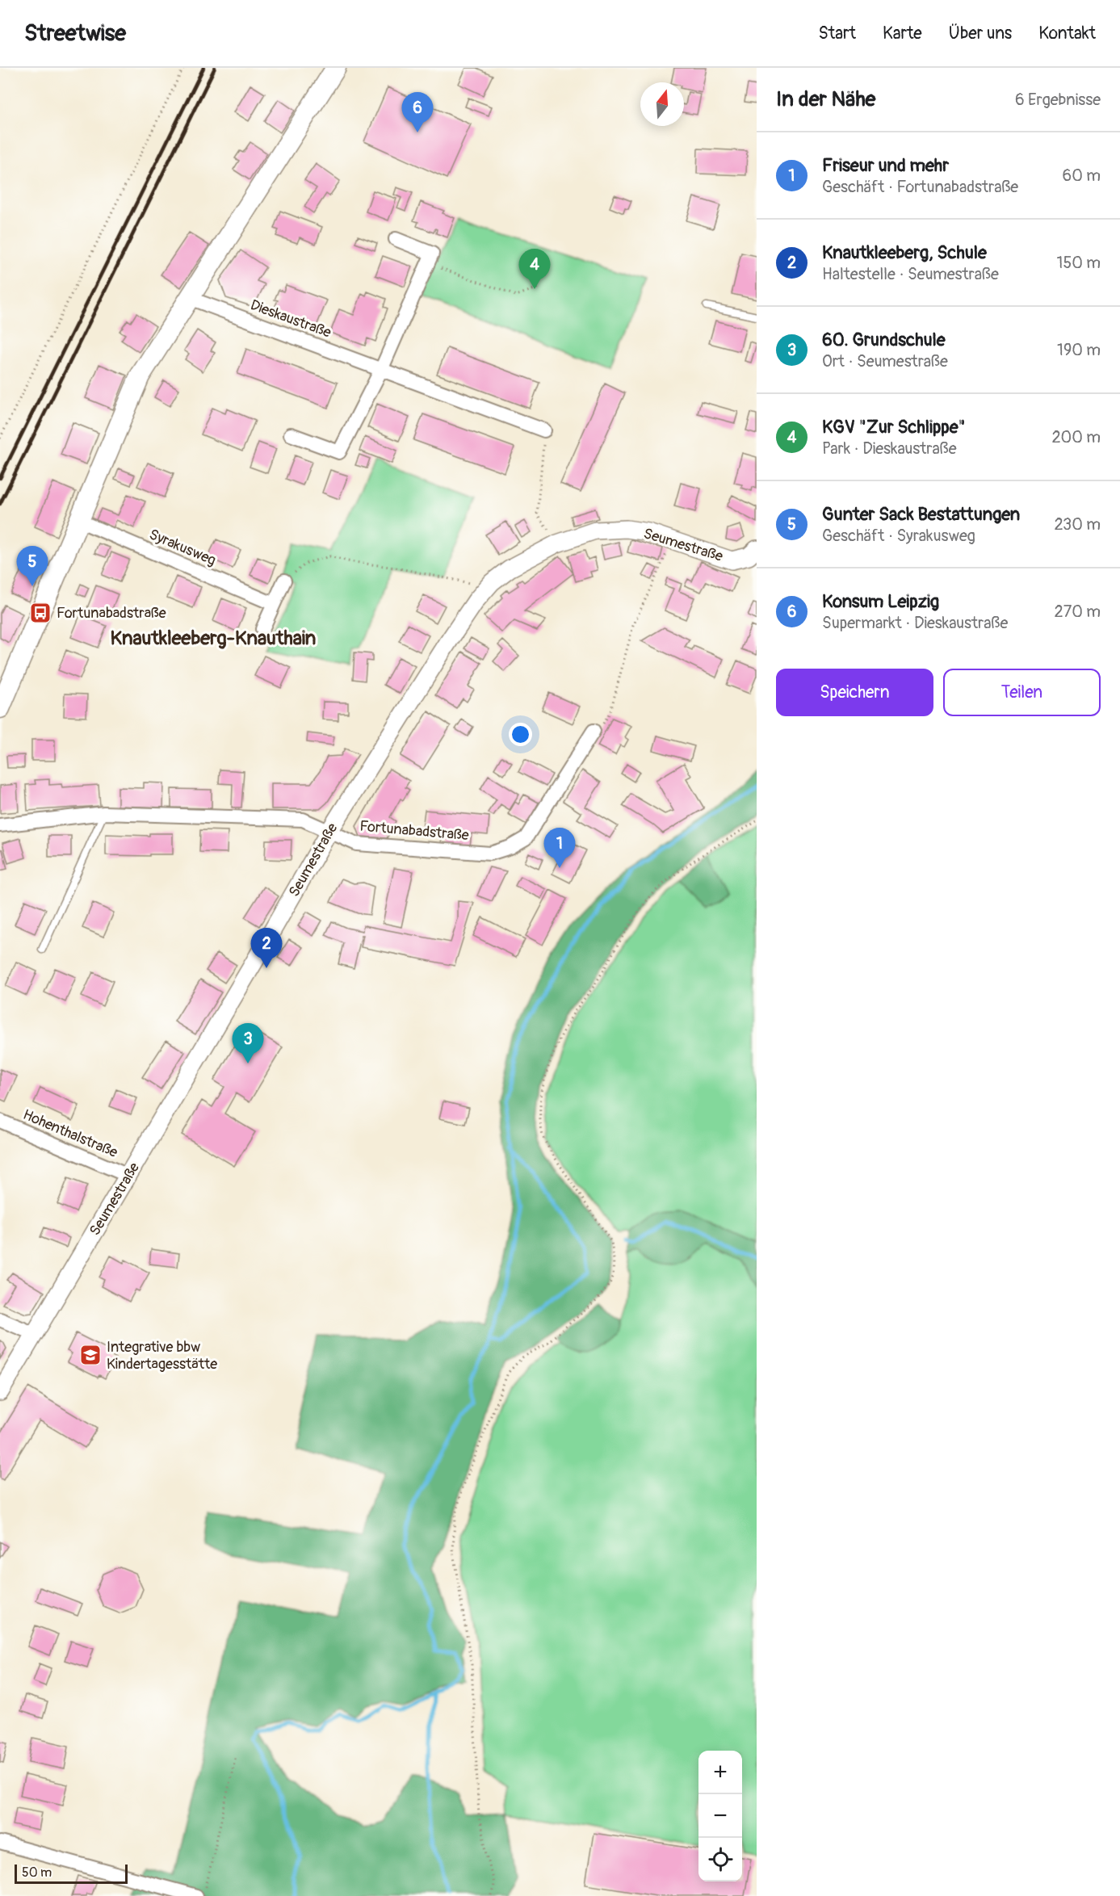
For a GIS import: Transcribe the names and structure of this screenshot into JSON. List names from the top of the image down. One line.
{"streets":{"street":["Dieskaustraße","Seumestraße","Syrakusweg","Fortunabadstraße","Hohenthalstraße"]},"crossings":[["Seumestraße","Fortunabadstraße"],["Seumestraße","Hohenthalstraße"]],"districts":["Knautkleeberg-Knauthain"],"places":{"bus stop":["Fortunabadstraße"],"school or university":["Integrative bbw Kindertagesstätte"]},"scale_bar":"50 m","north":"top","page":{"header":"Streetwise","nav":["Start","Karte","Über uns","Kontakt"],"heading":["In der Nähe","6 Ergebnisse"],"pins":["6","4","5","1","2","3"],"list":[{"mark":"1","name":"Friseur und mehr","note":"Geschäft · Fortunabadstraße","value":"60 m"},{"mark":"2","name":"Knautkleeberg, Schule","note":"Haltestelle · Seumestraße","value":"150 m"},{"mark":"3","name":"60. Grundschule","note":"Ort · Seumestraße","value":"190 m"},{"mark":"4","name":"KGV \"Zur Schlippe\"","note":"Park · Dieskaustraße","value":"200 m"},{"mark":"5","name":"Gunter Sack Bestattungen","note":"Geschäft · Syrakusweg","value":"230 m"},{"mark":"6","name":"Konsum Leipzig","note":"Supermarkt · Dieskaustraße","value":"270 m"}],"buttons":["Speichern","Teilen"],"map_buttons":["+","−"],"scale":"50 m"}}
